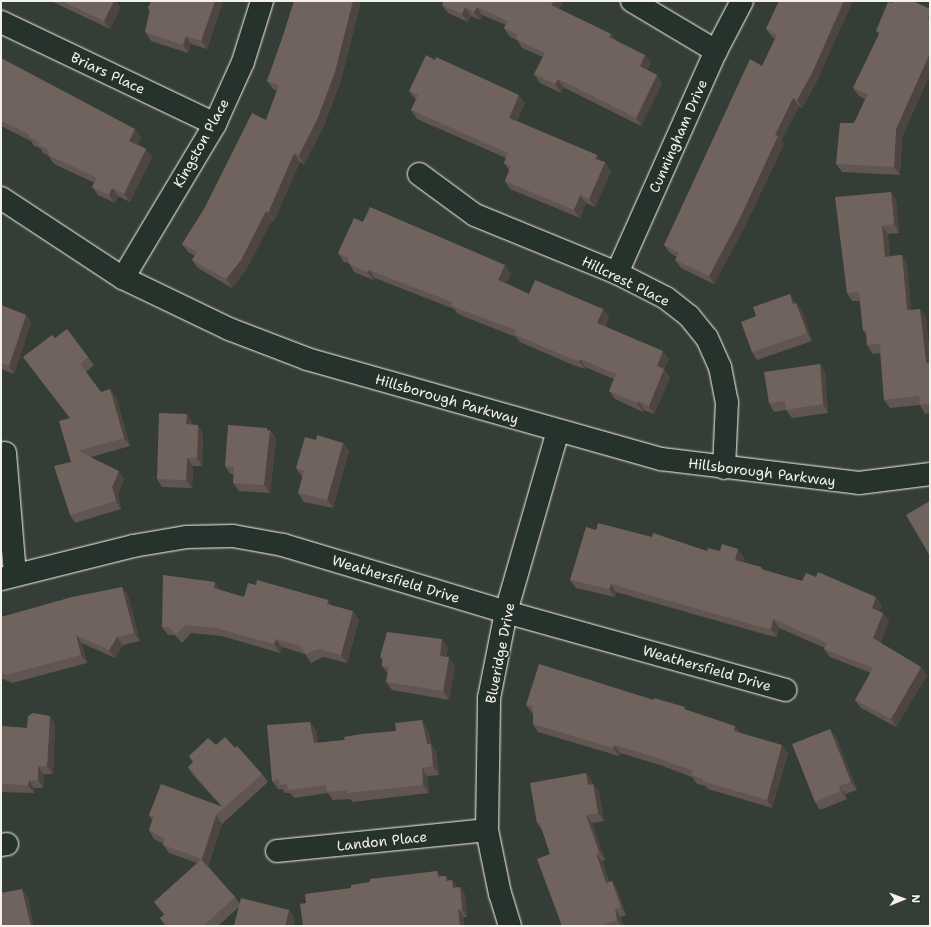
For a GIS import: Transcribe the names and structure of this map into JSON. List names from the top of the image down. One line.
{"streets":{"street":["Briars Place","Cunningham Drive","Kingston Place","Hillcrest Place","Hillsborough Parkway","Weathersfield Drive","Blueridge Drive","Landon Place"]},"crossings":[["Briars Place","Kingston Place"],["Cunningham Drive","Hillcrest Place"],["Kingston Place","Hillsborough Parkway"],["Hillcrest Place","Hillsborough Parkway"],["Hillsborough Parkway","Blueridge Drive"],["Weathersfield Drive","Blueridge Drive"],["Blueridge Drive","Landon Place"]],"north":"right"}
